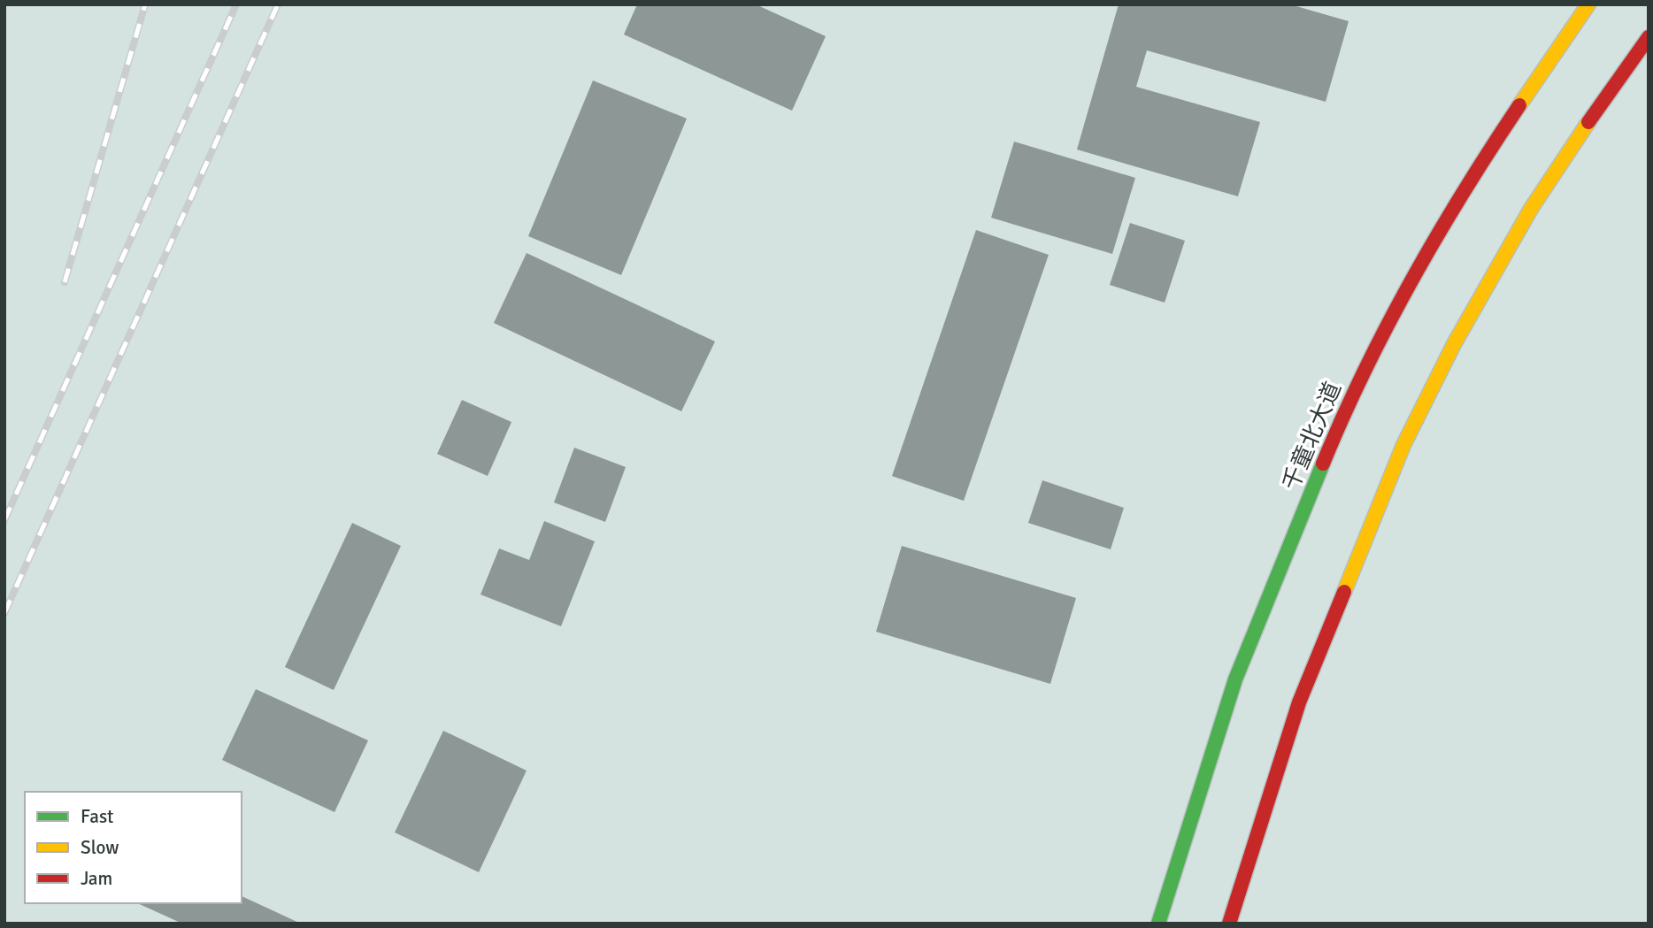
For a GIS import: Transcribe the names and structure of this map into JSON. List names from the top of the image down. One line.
{"streets":{"main road":["千童北大道"]},"legend":["Fast","Slow","Jam"]}
